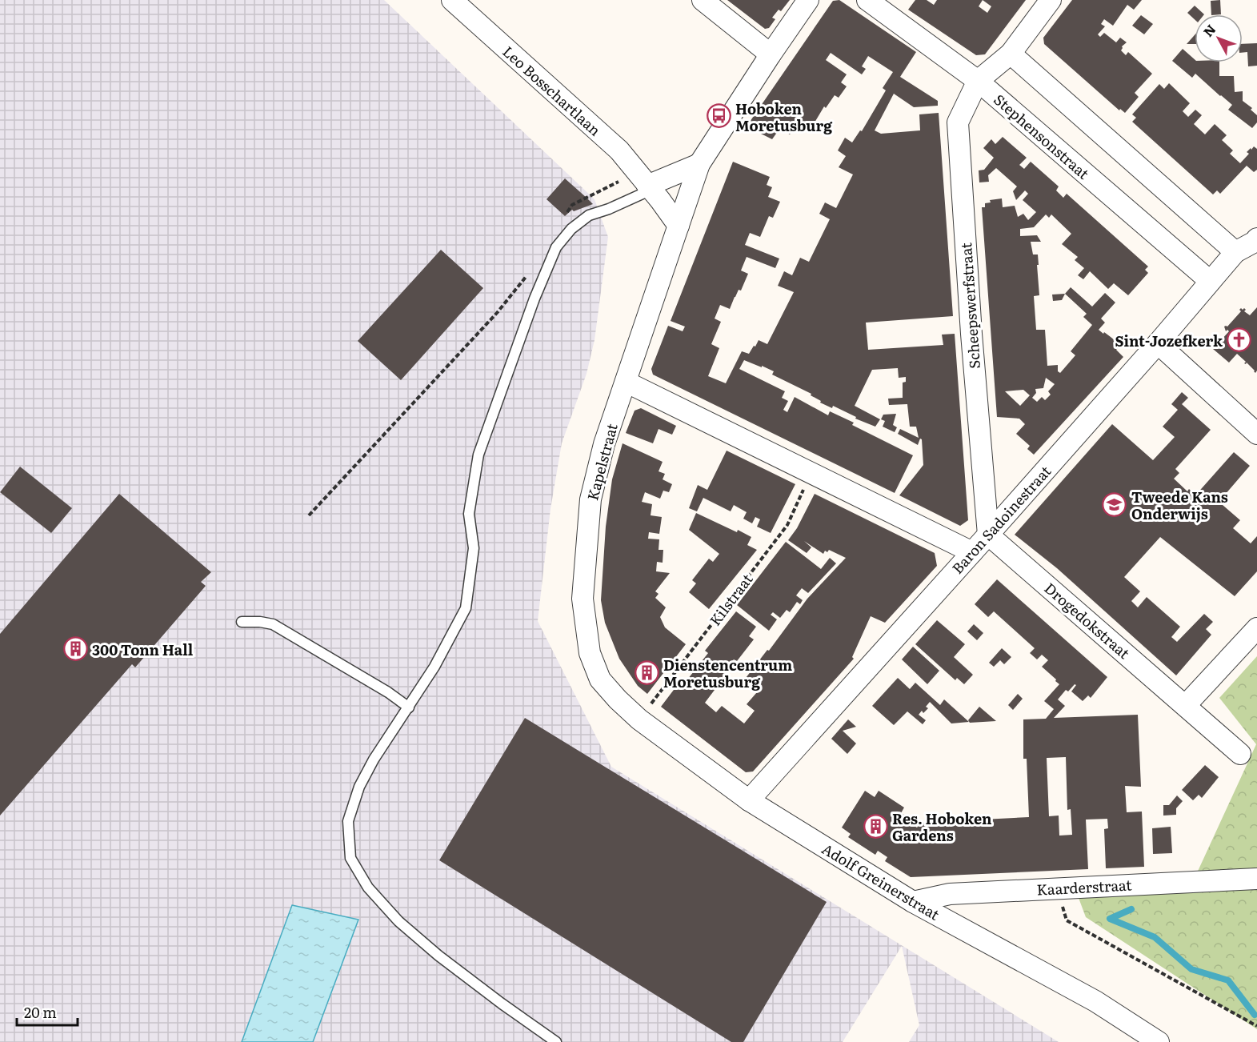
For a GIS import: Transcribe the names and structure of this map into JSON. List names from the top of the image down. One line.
{"streets":{"street":["Leo Bosschartlaan","Stephensonstraat","Scheepswerfstraat","Kapelstraat","Baron Sadoinestraat","Drogedokstraat","Adolf Greinerstraat","Kaarderstraat"],"path":["Kilstraat"]},"crossings":[["Stephensonstraat","Scheepswerfstraat"],["Stephensonstraat","Baron Sadoinestraat"],["Scheepswerfstraat","Baron Sadoinestraat"],["Scheepswerfstraat","Drogedokstraat"],["Kapelstraat","Adolf Greinerstraat"],["Baron Sadoinestraat","Drogedokstraat"],["Baron Sadoinestraat","Adolf Greinerstraat"],["Kilstraat","Adolf Greinerstraat"],["Adolf Greinerstraat","Kaarderstraat"]],"places":{"bus stop":["Hoboken Moretusburg"],"church":["Sint-Jozefkerk"],"school or university":["Tweede Kans Onderwijs"],"building":["300 Tonn Hall","Dienstencentrum Moretusburg","Res. Hoboken Gardens"]},"scale_bar":"20 m","north":"top left"}
